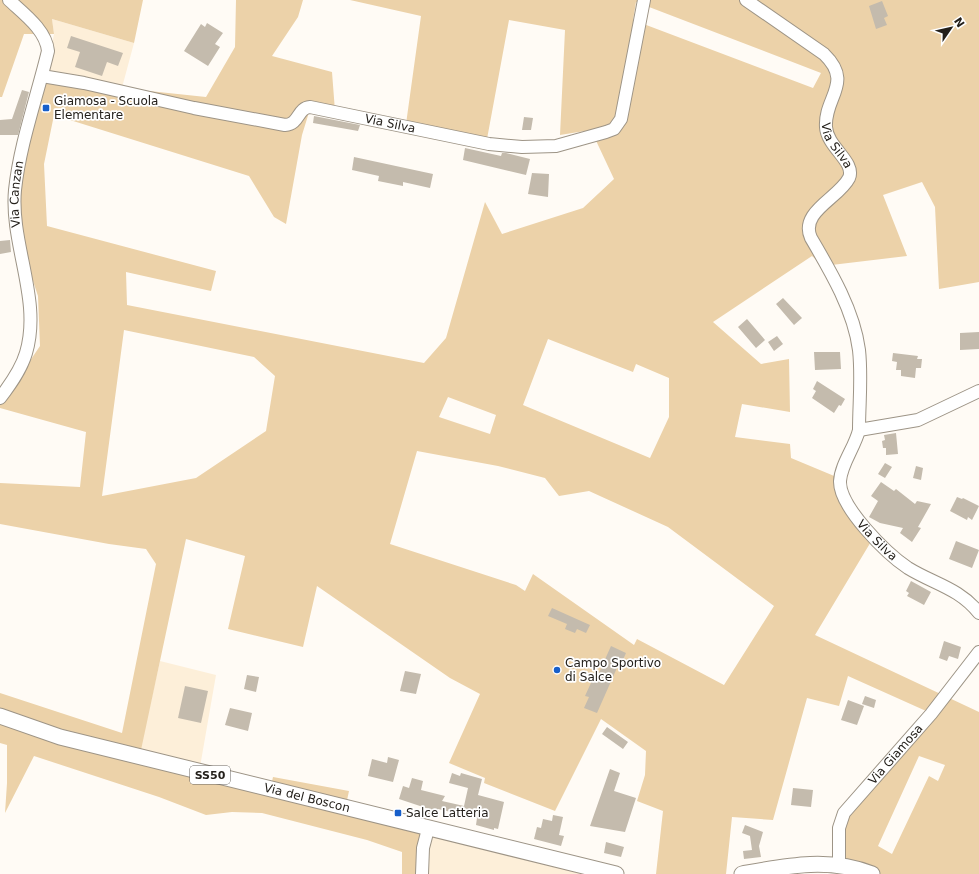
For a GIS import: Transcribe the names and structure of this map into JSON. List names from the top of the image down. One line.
{"streets":{"main road":["SS50","Via del Boscon"],"street":["Via Silva","Via Canzan","Via Giamosa"]},"crossings":[["Via Silva","Via Canzan"]],"places":{"transit":["Giamosa - Scuola Elementare","Salce Latteria"],"other":["Campo Sportivo di Salce"]},"north":"top right"}
